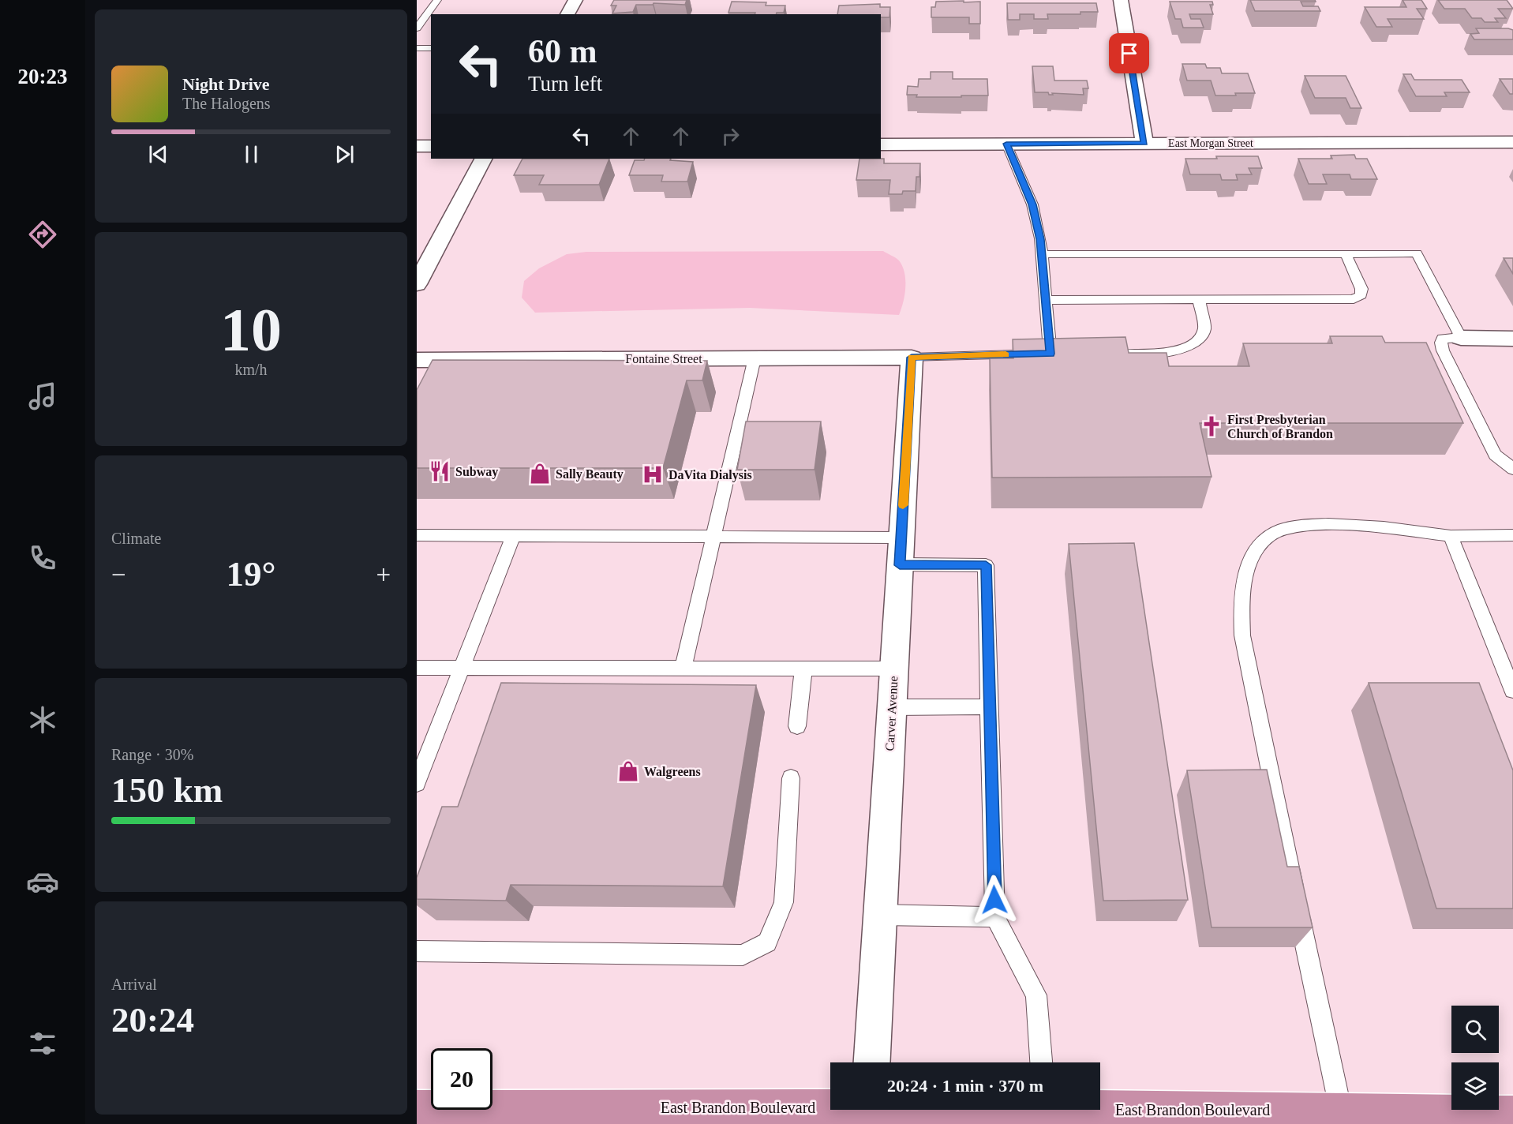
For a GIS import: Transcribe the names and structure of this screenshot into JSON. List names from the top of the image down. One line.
{"streets":{"highway":["East Brandon Boulevard"],"street":["East Morgan Street","Fontaine Street","Carver Avenue"]},"crossings":[["Fontaine Street","Carver Avenue"]],"places":{"church":["First Presbyterian Church of Brandon"],"restaurant":["Subway"],"shop":["Sally Beauty","Walgreens"],"hospital":["DaVita Dialysis"]},"page":{"tabs":"20:23","turn":["60 m","Turn left"],"song":["Night Drive","The Halogens"],"tile":[["10","km/h"],"Climate",["Range · 30%","150 km"],["Arrival","20:24"]],"heat":["−","19°","+"],"limit":"20","trip":"20:24 · 1 min · 370 m"}}
